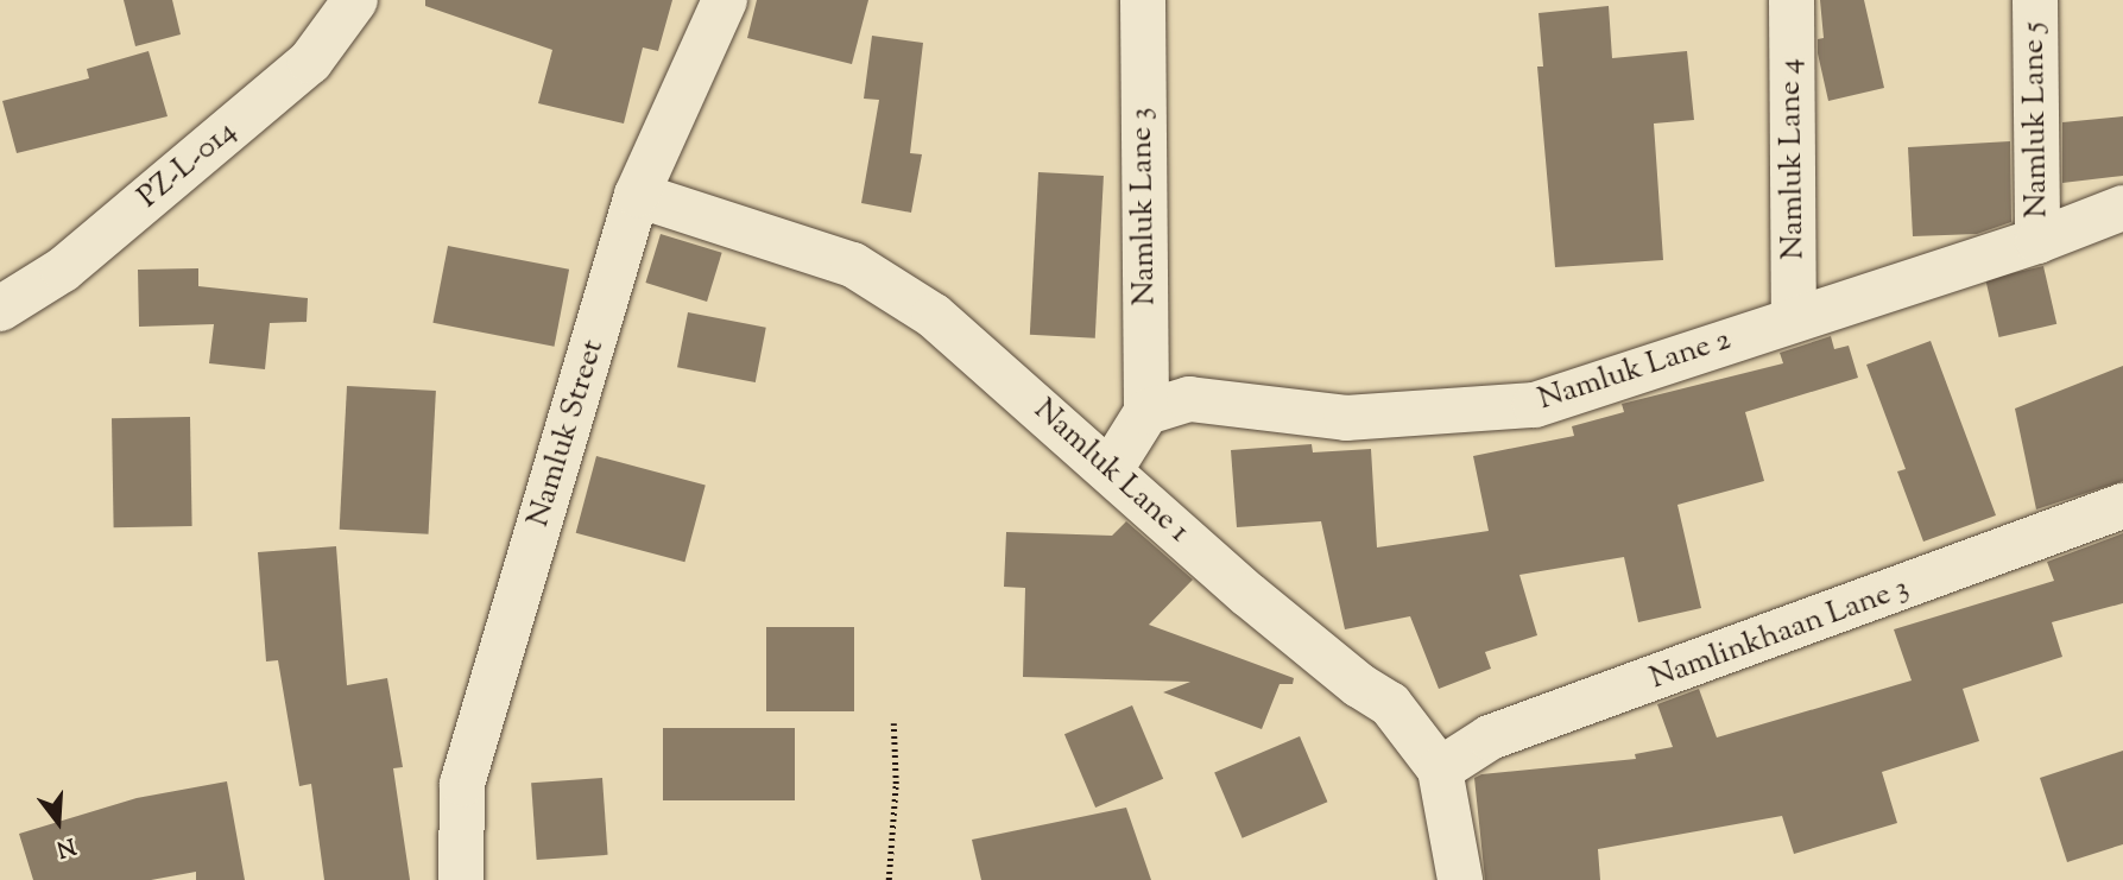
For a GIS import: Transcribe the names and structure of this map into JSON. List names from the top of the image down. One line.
{"streets":{"street":["Namluk Lane 5","Namluk Lane 4","PZ-L-014","Namluk Lane 3","Namluk Lane 2","Namluk Street","Namluk Lane 1","Namlinkhaan Lane 3"]},"crossings":[["Namluk Lane 5","Namluk Lane 2"],["Namluk Lane 4","Namluk Lane 2"],["Namluk Lane 3","Namluk Lane 2"],["Namluk Street","Namluk Lane 1"],["Namluk Lane 1","Namlinkhaan Lane 3"]],"north":"bottom"}
